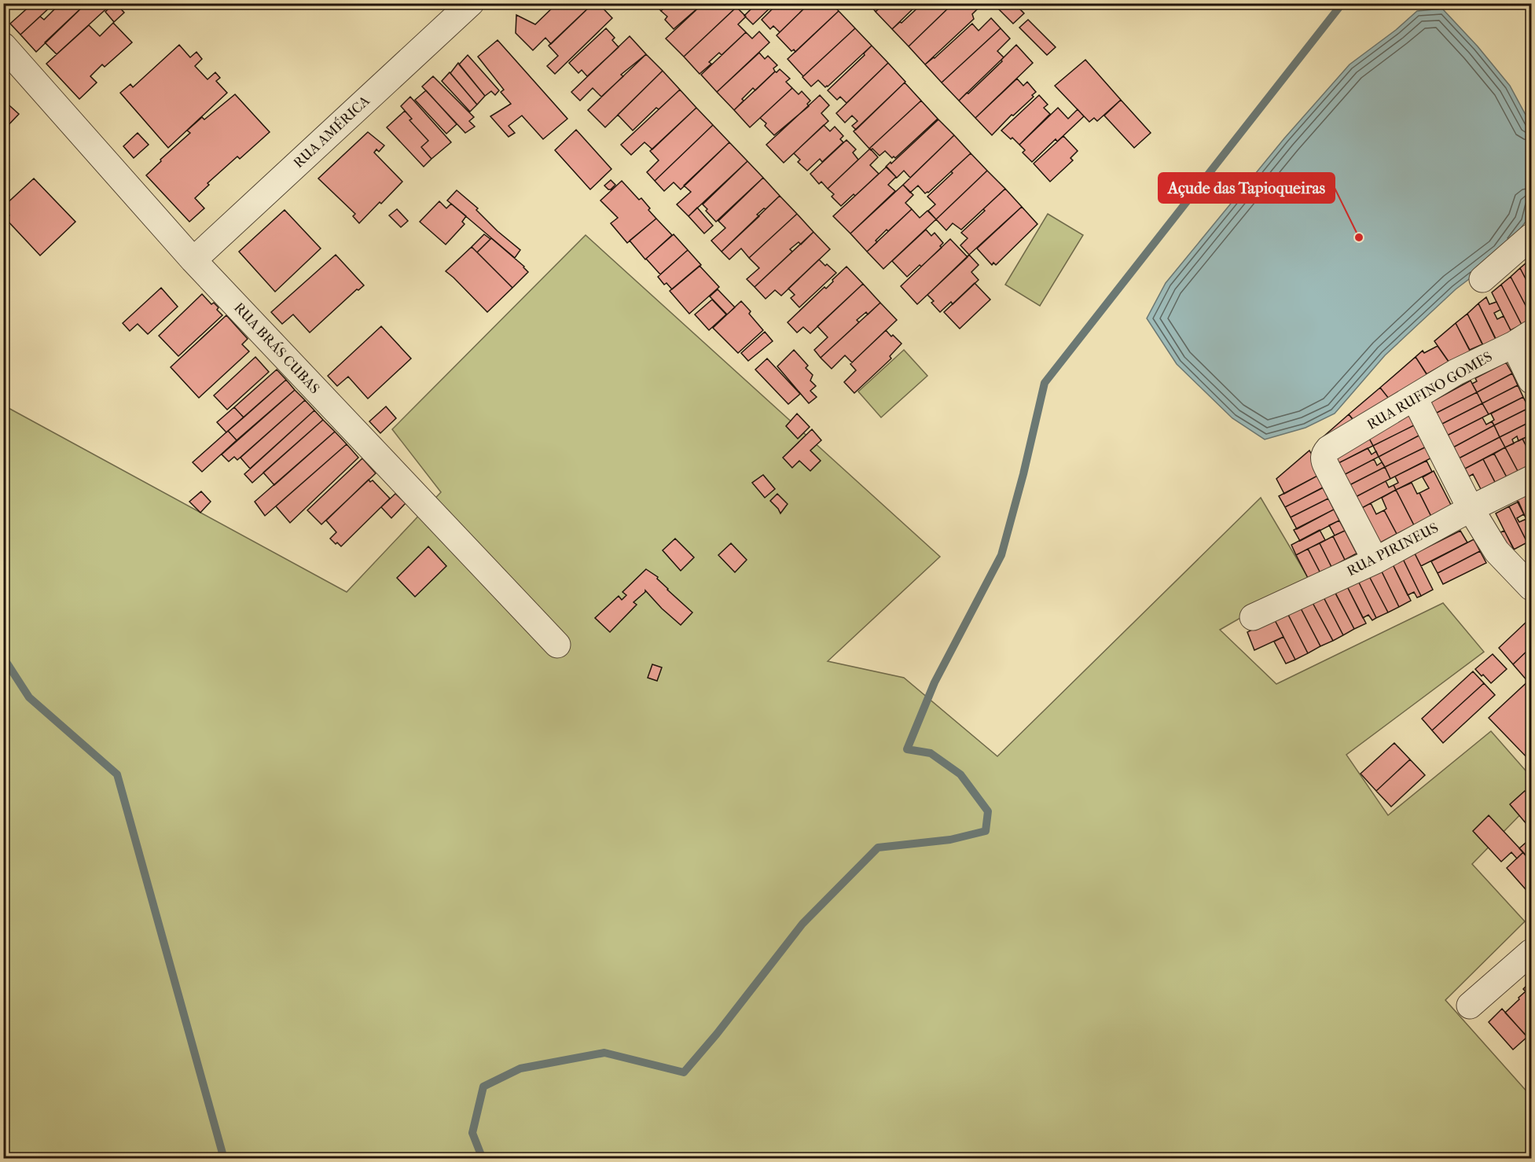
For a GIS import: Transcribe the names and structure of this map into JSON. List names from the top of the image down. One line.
{"streets":{"street":["RUA AMÉRICA","RUA BRÁS CUBAS","RUA RUFINO GOMES","RUA PIRINEUS"]},"crossings":[["RUA AMÉRICA","RUA BRÁS CUBAS"],["RUA RUFINO GOMES","RUA PIRINEUS"]],"places":["Açude das Tapioqueiras"]}
